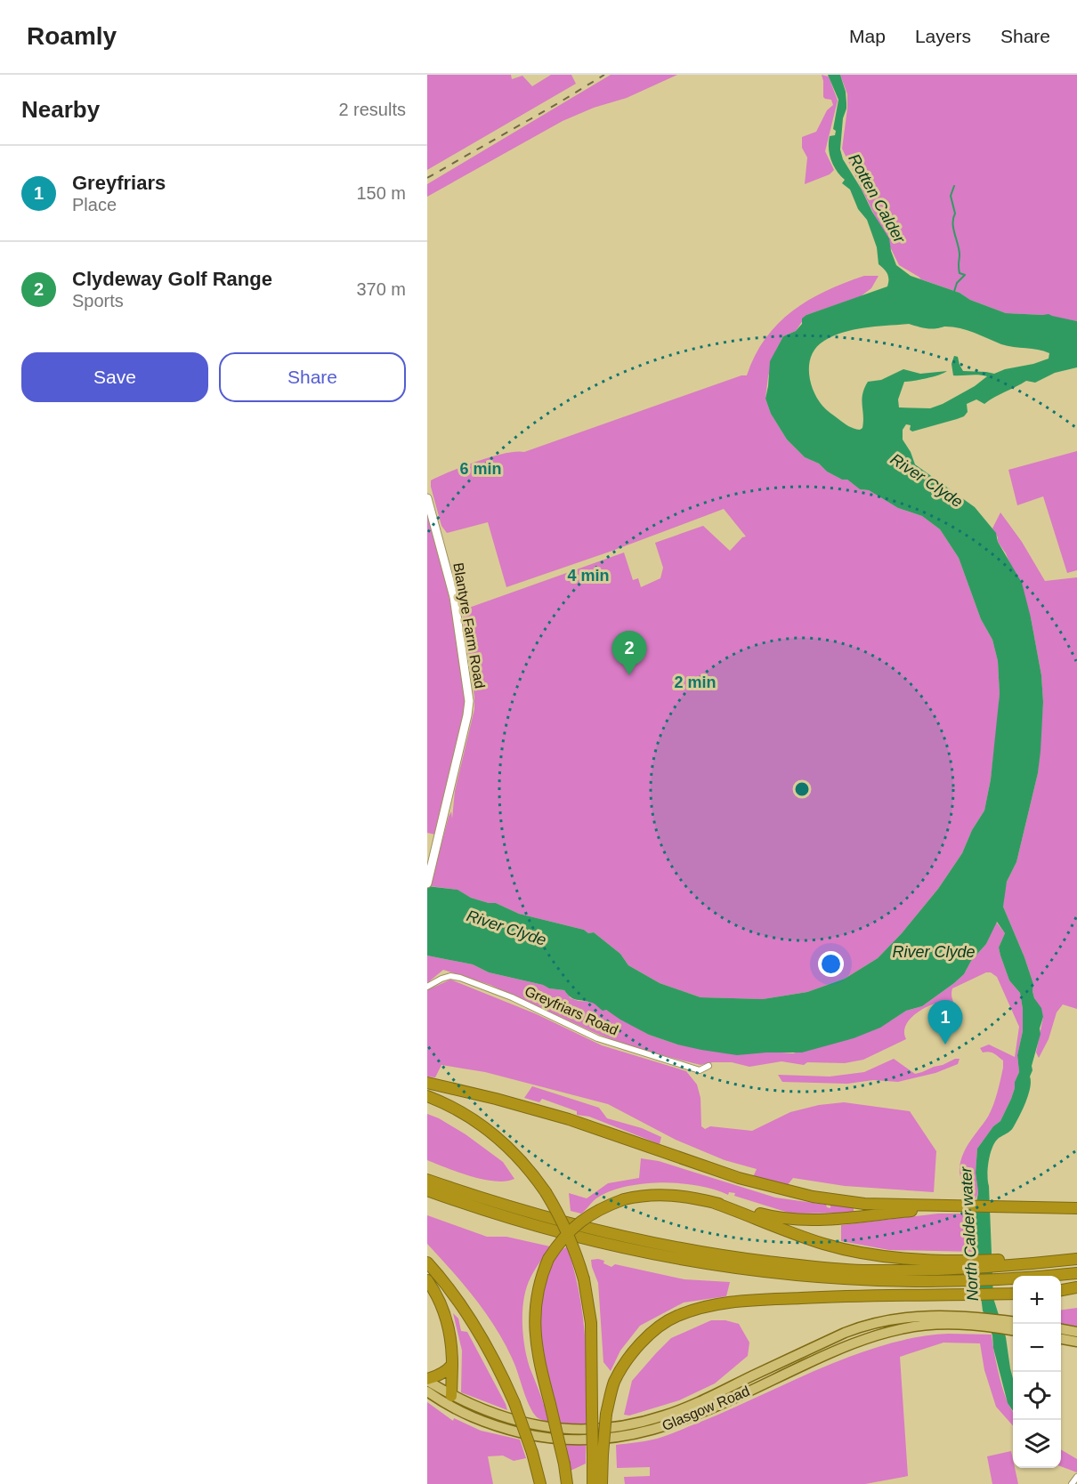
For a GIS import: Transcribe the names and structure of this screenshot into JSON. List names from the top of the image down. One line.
{"streets":{"main road":["Blantyre Farm Road","Glasgow Road"],"street":["Greyfriars Road"]},"water":["Rotten Calder","River Clyde","North Calder water"],"page":{"header":"Roamly","nav":["Map","Layers","Share"],"heading":["Nearby","2 results"],"list":[{"mark":"1","name":"Greyfriars","note":"Place","value":"150 m"},{"mark":"2","name":"Clydeway Golf Range","note":"Sports","value":"370 m"}],"buttons":["Save","Share"],"pins":["2","1"],"map_buttons":["+","−"]},"rings":["6 min","4 min","2 min"]}
